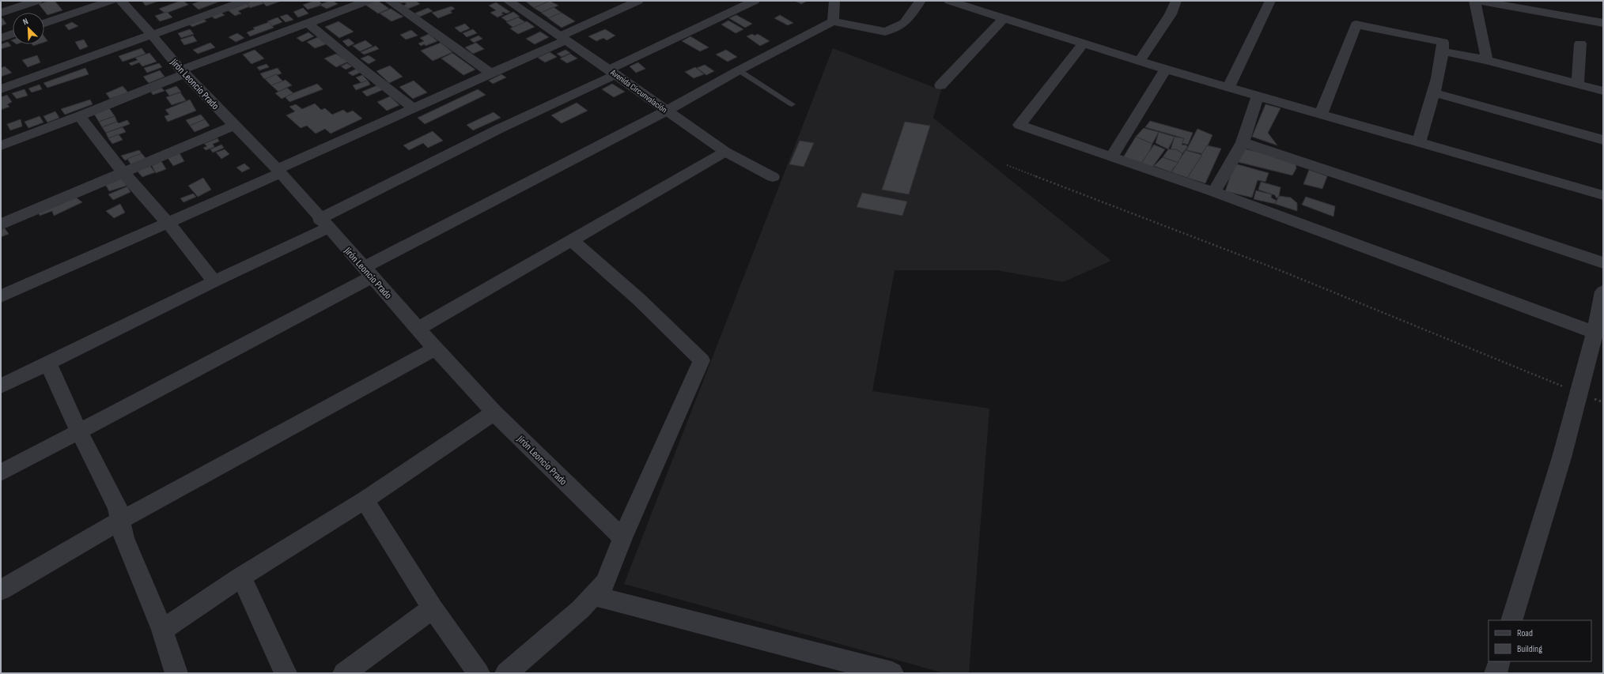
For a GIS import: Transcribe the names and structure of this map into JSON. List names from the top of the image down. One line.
{"streets":{"street":["Jirón Leoncio Prado","Avenida Circunvalación"]},"legend":["Road","Building"],"north":"top left"}
